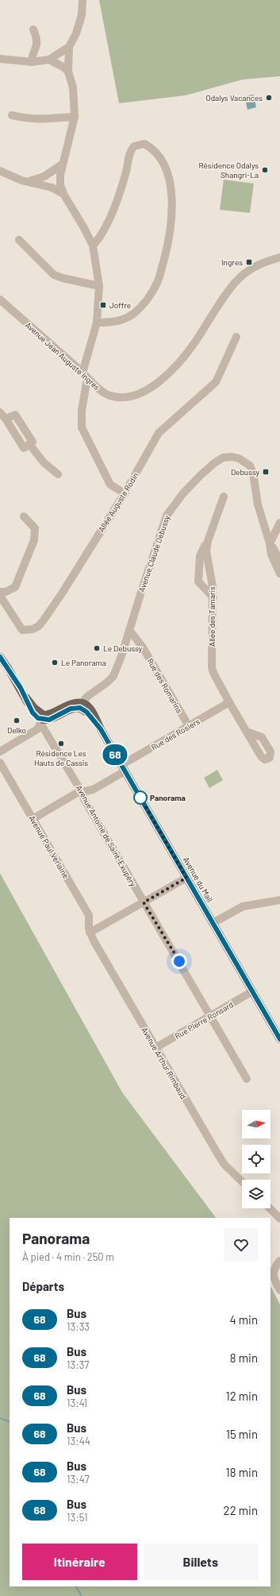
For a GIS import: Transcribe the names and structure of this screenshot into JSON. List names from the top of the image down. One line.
{"streets":{"main road":["Avenue du Mail"],"street":["Avenue Jean Auguste Ingres","Allée Auguste Rodin","Avenue Claude Debussy","Allée des Tamaris","Rue des Romarins","Rue des Rosiers","Avenue Antoine de Saint-Exupéry","Avenue Paul Verlaine","Rue Pierre Ronsard","Avenue Arthur Rimbaud"]},"crossings":[["Avenue Claude Debussy","Rue des Romarins"],["Avenue Claude Debussy","Avenue du Mail"],["Allée des Tamaris","Rue des Rosiers"],["Rue des Romarins","Rue des Rosiers"],["Rue des Rosiers","Avenue Antoine de Saint-Exupéry"],["Rue des Rosiers","Avenue Paul Verlaine"],["Rue des Rosiers","Avenue du Mail"],["Avenue Antoine de Saint-Exupéry","Rue Pierre Ronsard"],["Avenue Paul Verlaine","Avenue Arthur Rimbaud"],["Avenue du Mail","Rue Pierre Ronsard"],["Rue Pierre Ronsard","Avenue Arthur Rimbaud"]],"places":{"other":["Odalys Vacances","Résidence Odalys Shangri-La","Le Debussy","Le Panorama","Delko","Résidence Les Hauts de Cassis","Panorama"],"transit":["Ingres","Joffre","Debussy"]},"lines":["bus line 68"],"north":"right","page":{"on_map":"68","heading":[["Panorama","À pied · 4 min · 250 m"],"Départs"],"list":[{"mark":"68","name":"Bus","note":"13:33","value":"4 min"},{"mark":"68","name":"Bus","note":"13:37","value":"8 min"},{"mark":"68","name":"Bus","note":"13:41","value":"12 min"},{"mark":"68","name":"Bus","note":"13:44","value":"15 min"},{"mark":"68","name":"Bus","note":"13:47","value":"18 min"},{"mark":"68","name":"Bus","note":"13:51","value":"22 min"}],"buttons":["Itinéraire","Billets"]}}
